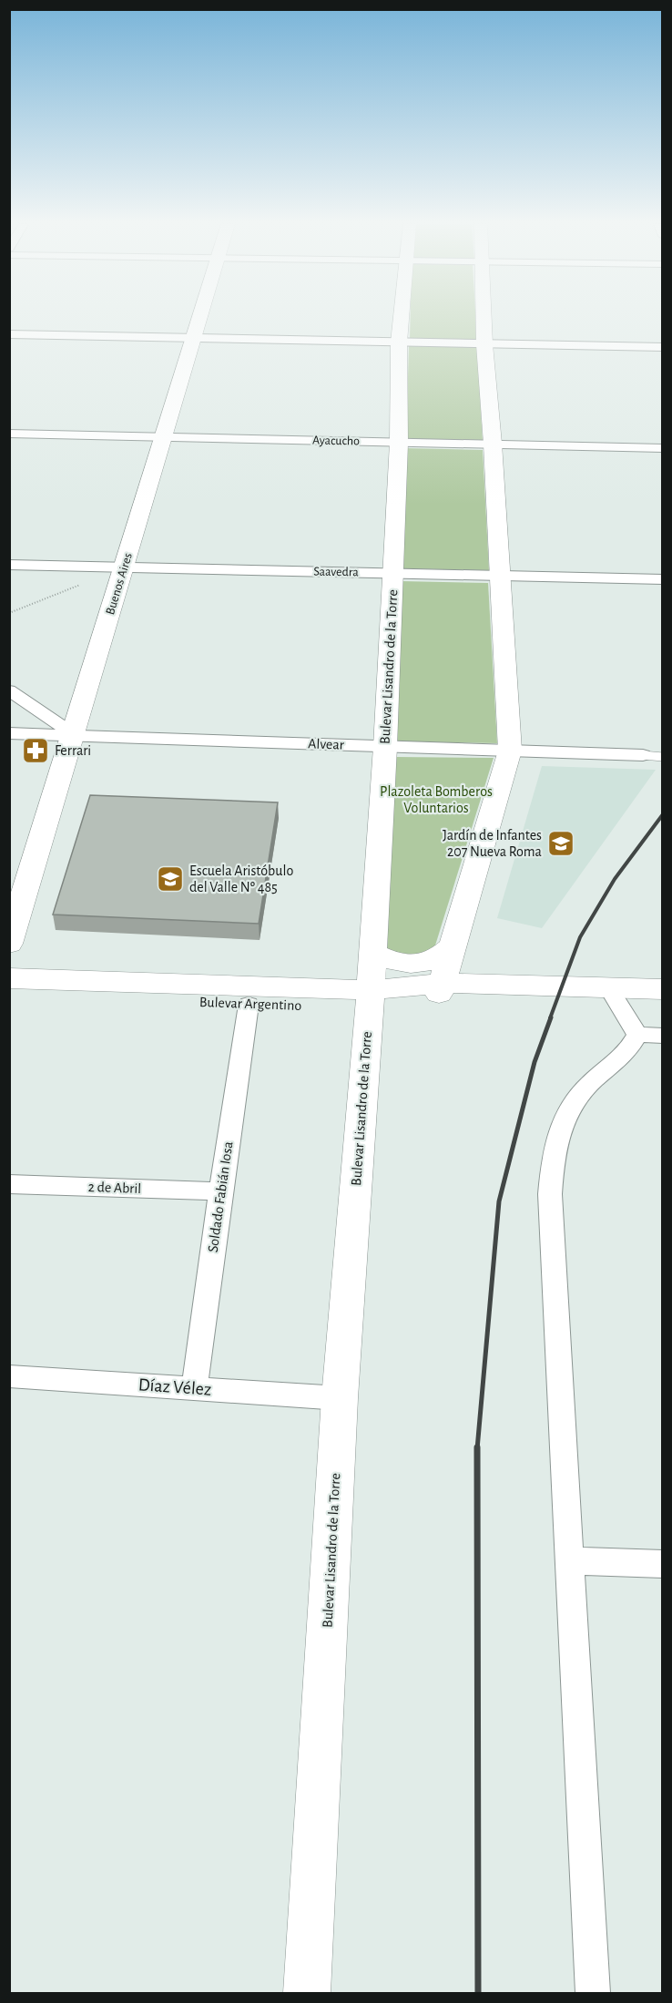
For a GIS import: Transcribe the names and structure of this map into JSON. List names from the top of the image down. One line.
{"streets":{"main road":["Buenos Aires","Bulevar Lisandro de la Torre","Bulevar Argentino"],"street":["Ayacucho","Saavedra","Alvear","2 de Abril","Soldado Fabián Iosa","Díaz Vélez"]},"crossings":[["Ayacucho","Buenos Aires"],["Ayacucho","Bulevar Lisandro de la Torre"],["Saavedra","Buenos Aires"],["Saavedra","Bulevar Lisandro de la Torre"],["Buenos Aires","Alvear"],["Bulevar Lisandro de la Torre","Alvear"],["Bulevar Lisandro de la Torre","Bulevar Argentino"],["Bulevar Lisandro de la Torre","Díaz Vélez"],["Bulevar Argentino","Soldado Fabián Iosa"],["2 de Abril","Soldado Fabián Iosa"],["Soldado Fabián Iosa","Díaz Vélez"]],"parks":["Plazoleta Bomberos Voluntarios"],"places":{"pharmacy":["Ferrari"],"school or university":["Jardín de Infantes 207 Nueva Roma","Escuela Aristóbulo del Valle Nº 485"]}}
